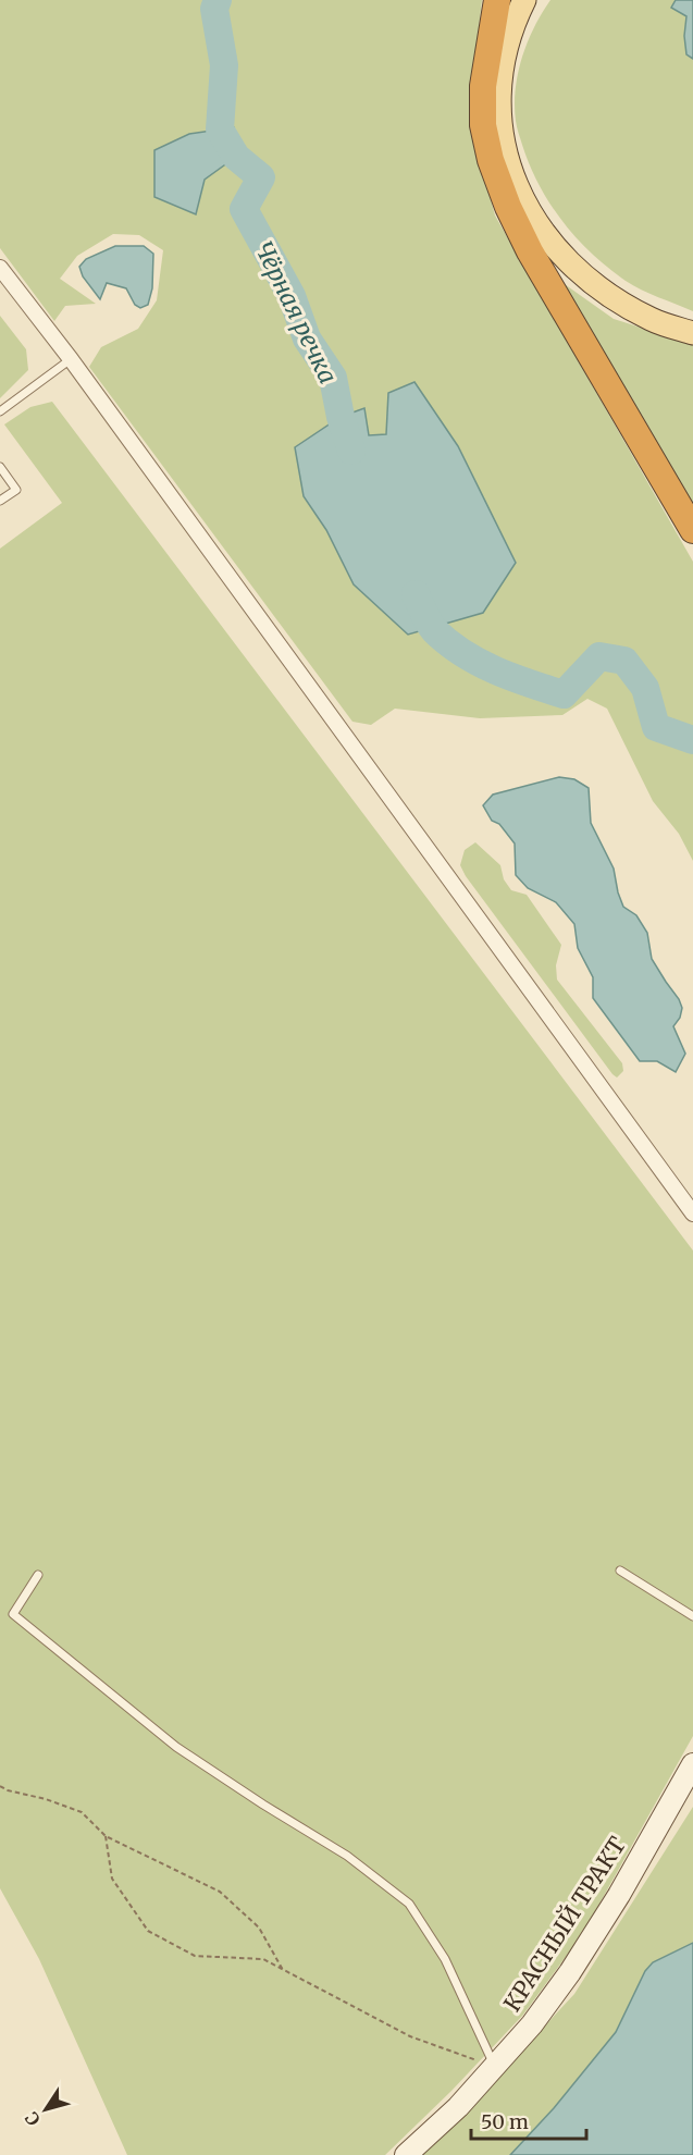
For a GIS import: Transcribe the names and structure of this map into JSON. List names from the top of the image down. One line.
{"streets":{"main road":["КРАСНЫЙ ТРАКТ"]},"water":["Чёрная речка"],"scale_bar":"50 m","north":"bottom left"}
